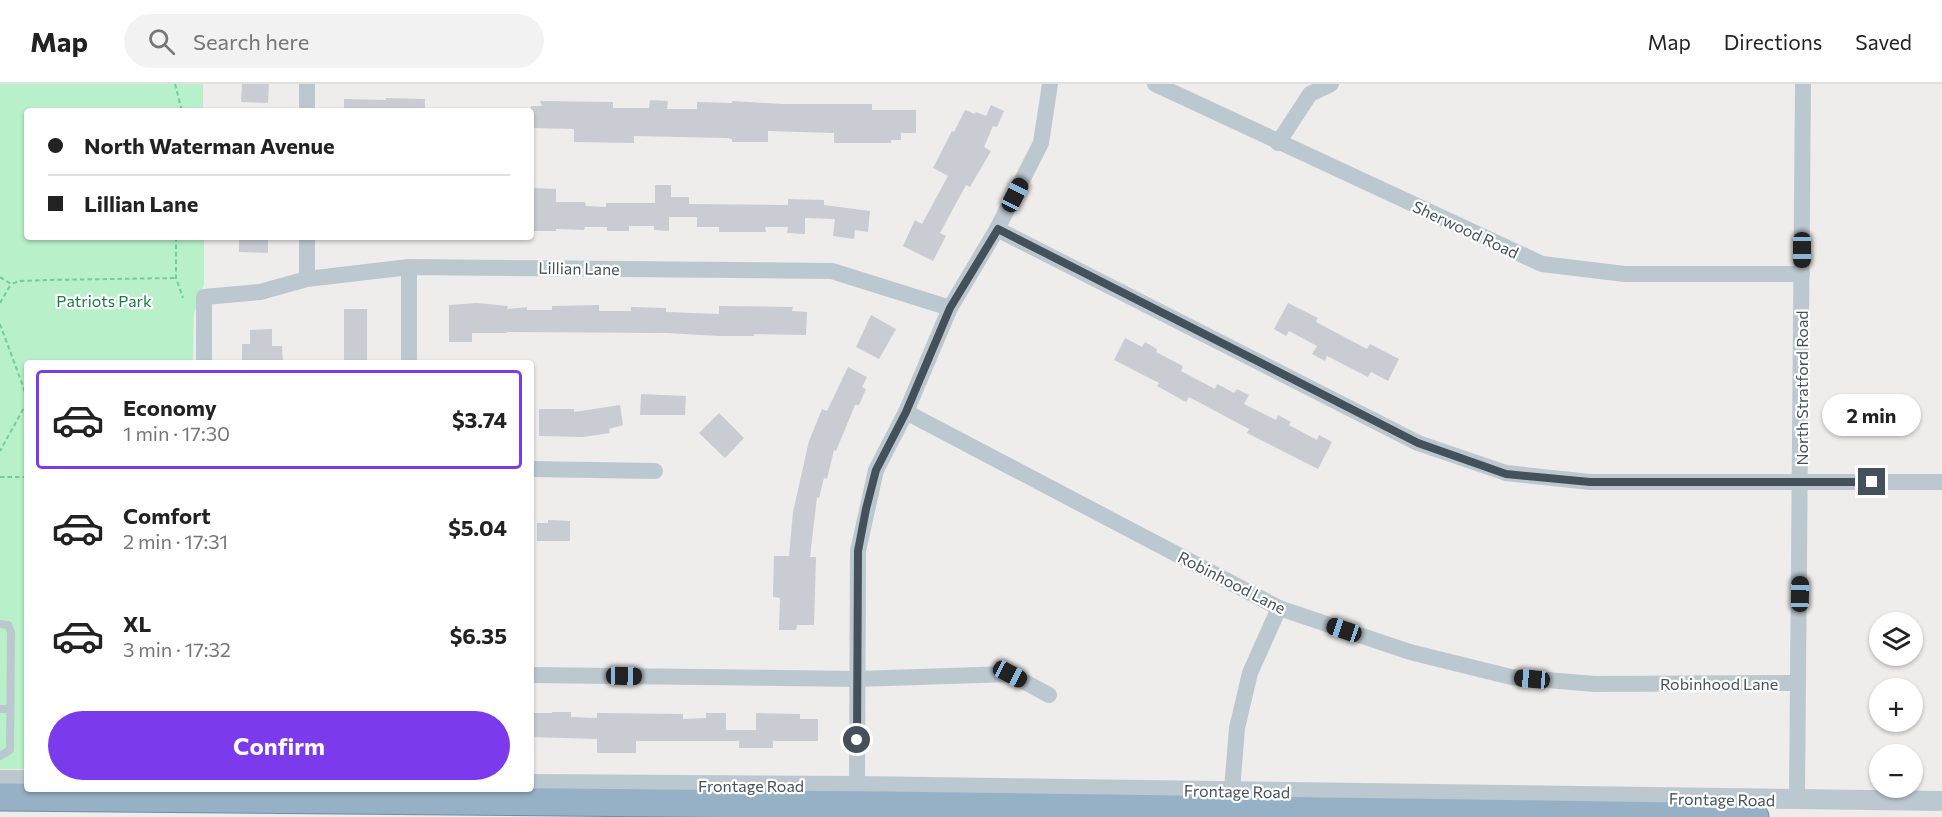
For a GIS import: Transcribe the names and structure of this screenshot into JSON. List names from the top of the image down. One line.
{"streets":{"street":["Sherwood Road","Lillian Lane","North Stratford Road","Robinhood Lane","Frontage Road"]},"crossings":[["Sherwood Road","North Stratford Road"],["North Stratford Road","Robinhood Lane"],["North Stratford Road","Frontage Road"]],"parks":["Patriots Park"],"page":{"header":"Map","search":"Search here","nav":["Map","Directions","Saved"],"banner":["North Waterman Avenue","Lillian Lane"],"list":[{"name":"Economy","note":"1 min · 17:30","value":"$3.74"},{"name":"Comfort","note":"2 min · 17:31","value":"$5.04"},{"name":"XL","note":"3 min · 17:32","value":"$6.35"}],"bubble":"2 min","map_buttons":["+","−"],"buttons":"Confirm"}}
